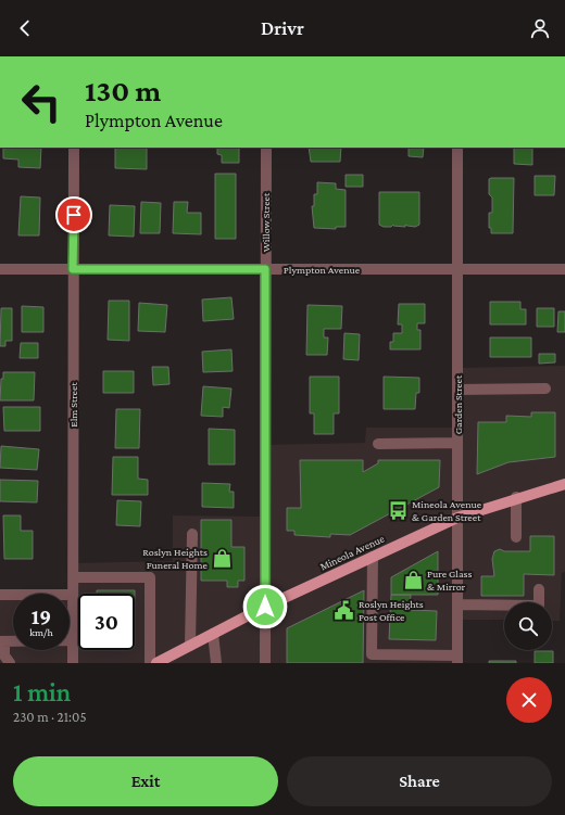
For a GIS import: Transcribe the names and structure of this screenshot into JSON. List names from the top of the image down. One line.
{"streets":{"main road":["Mineola Avenue"],"street":["Willow Street","Plympton Avenue","Elm Street","Garden Street"]},"crossings":[["Willow Street","Plympton Avenue"],["Willow Street","Mineola Avenue"],["Plympton Avenue","Elm Street"],["Plympton Avenue","Garden Street"],["Garden Street","Mineola Avenue"]],"places":{"bus stop":["Mineola Avenue & Garden Street"],"shop":["Roslyn Heights Funeral Home","Pure Glass & Mirror"],"public building":["Roslyn Heights Post Office"]},"page":{"header":"Drivr","turn":["130 m","Plympton Avenue"],"speed":"19 km/h","limit":"30","heading":["1 min","230 m · 21:05"],"buttons":["Exit","Share"]}}
